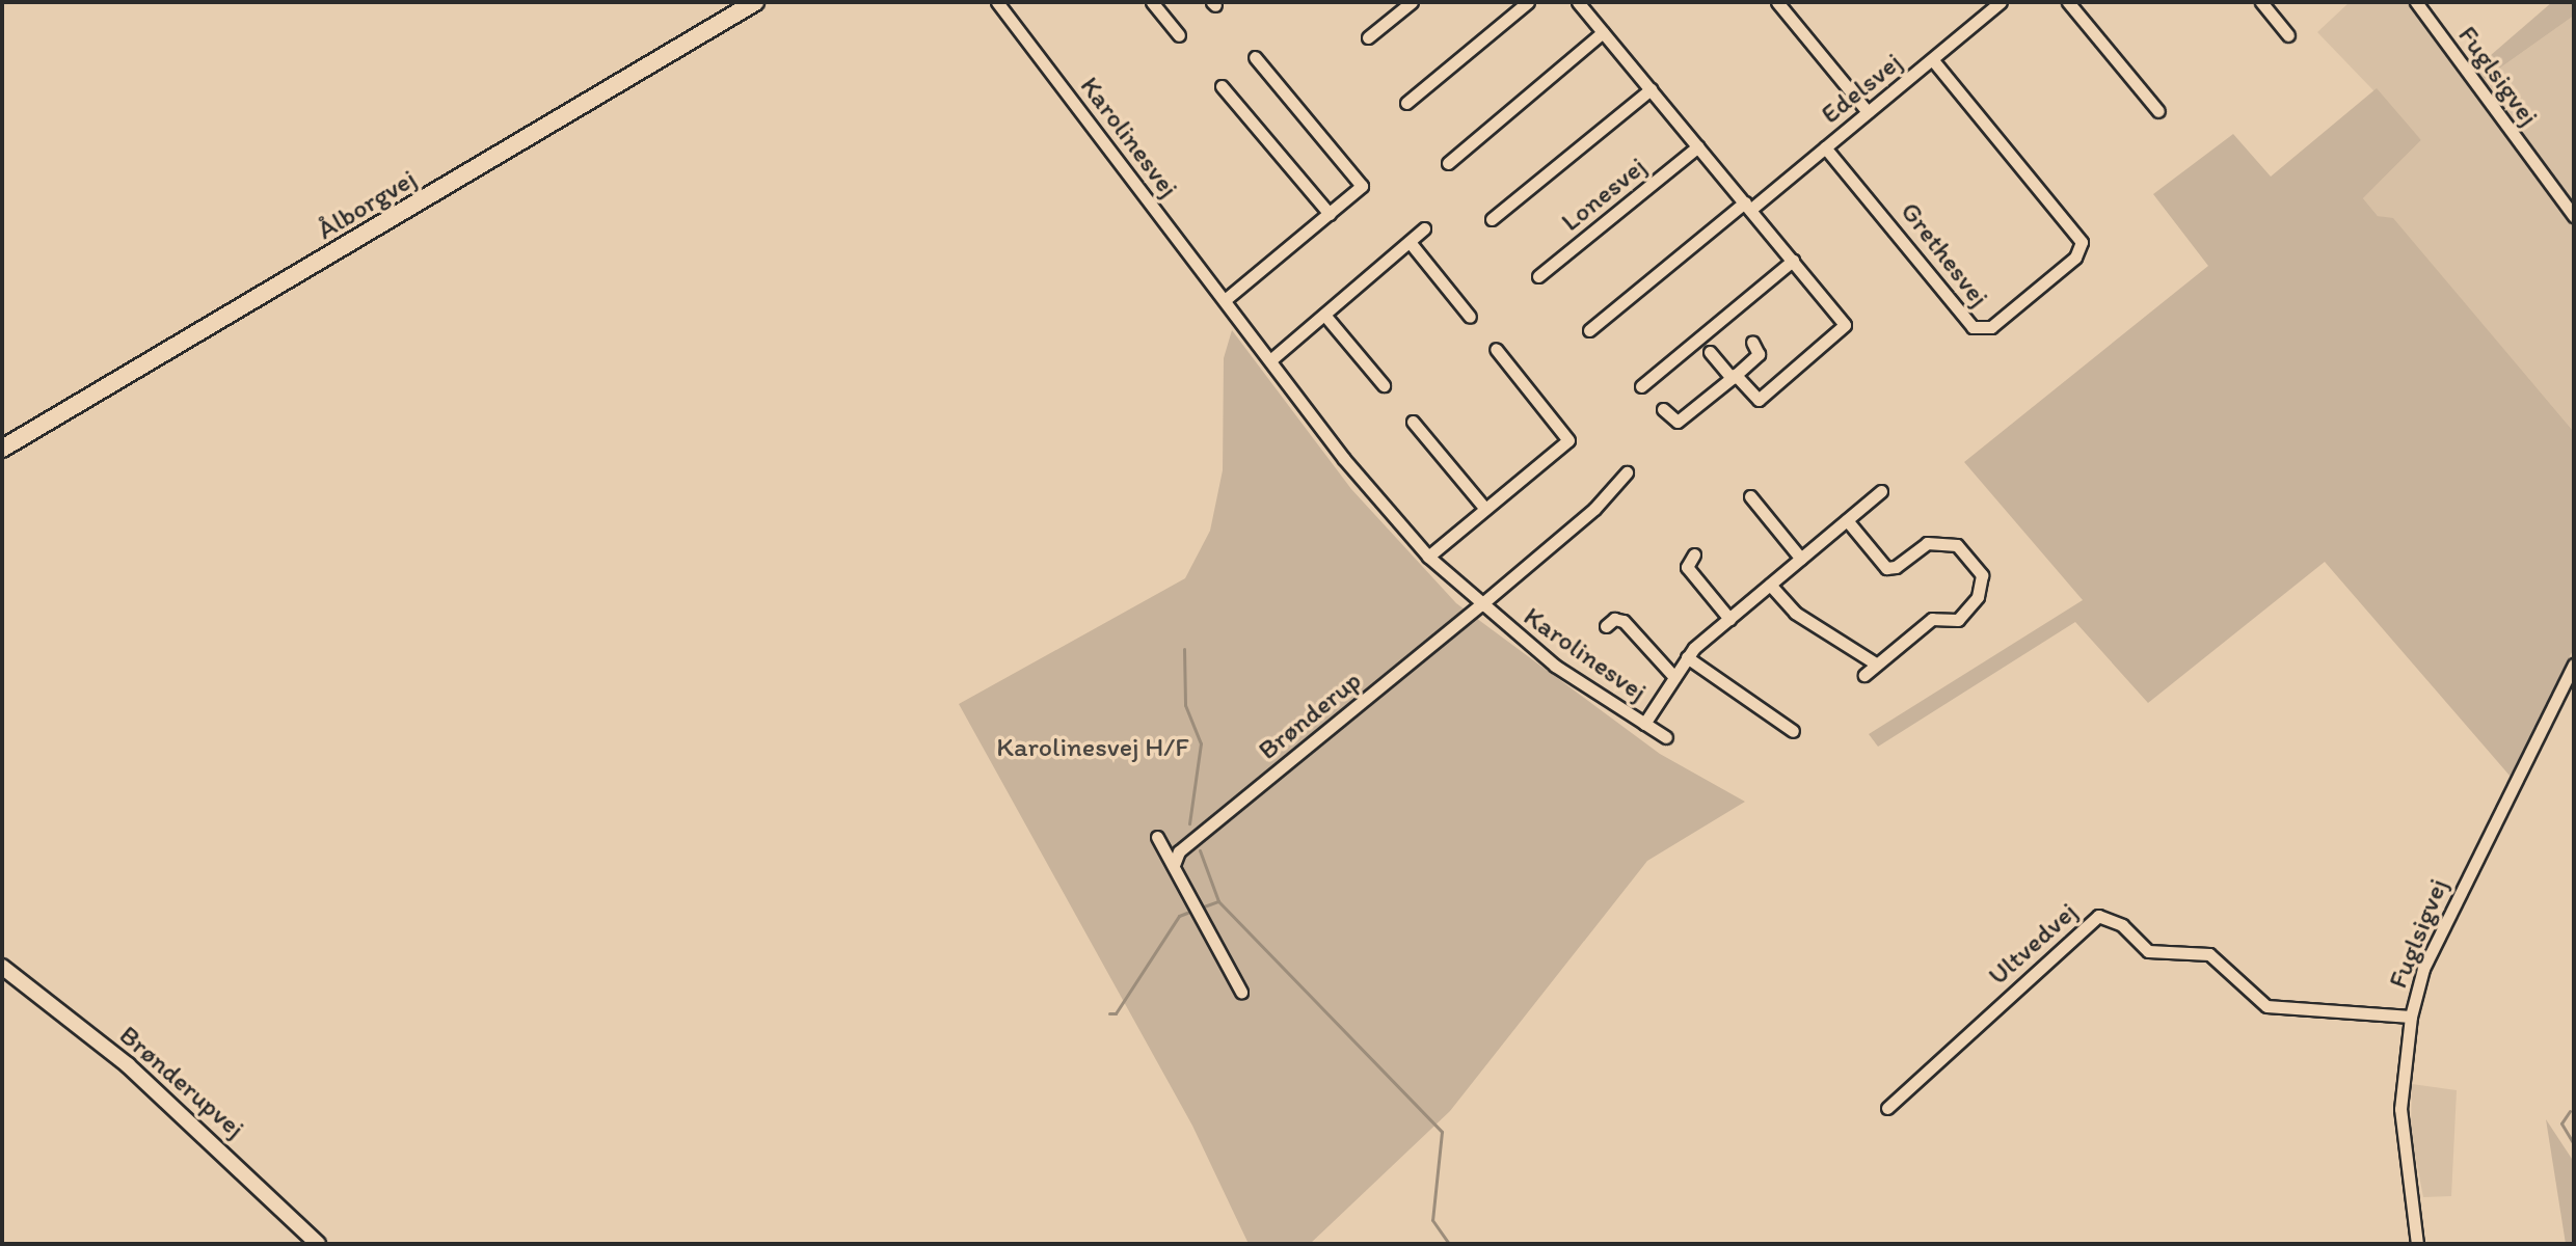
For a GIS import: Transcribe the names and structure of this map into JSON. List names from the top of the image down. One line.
{"streets":{"main road":["Ålborgvej"],"street":["Fuglsigvej","Edelsvej","Karolinesvej","Lonesvej","Grethesvej","Brønderup","Ultvedvej","Brønderupvej"]},"crossings":[["Fuglsigvej","Ultvedvej"],["Edelsvej","Grethesvej"],["Karolinesvej","Brønderup"]],"parks":["Karolinesvej H/F"]}
